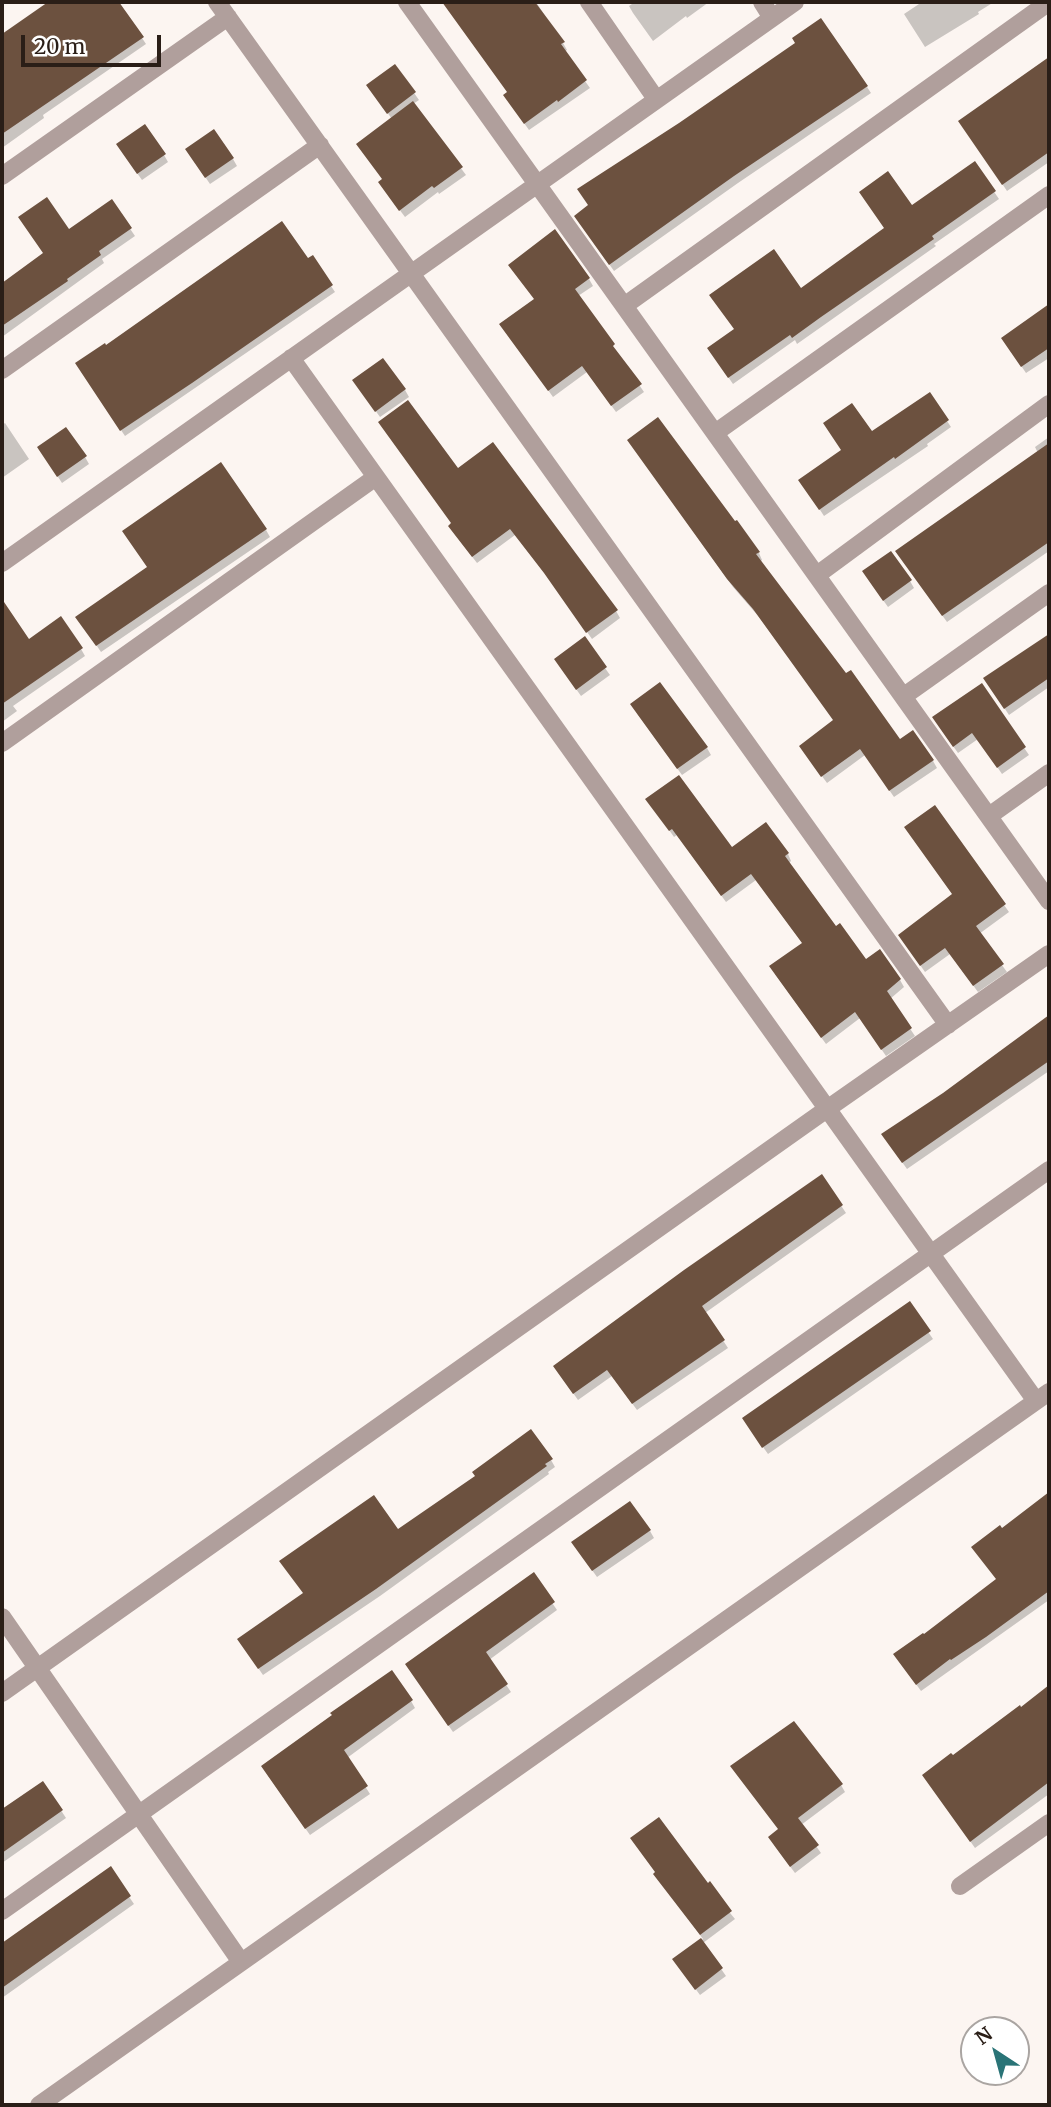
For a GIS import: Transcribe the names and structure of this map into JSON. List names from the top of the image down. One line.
{"scale_bar":"20 m","north":"top left"}
